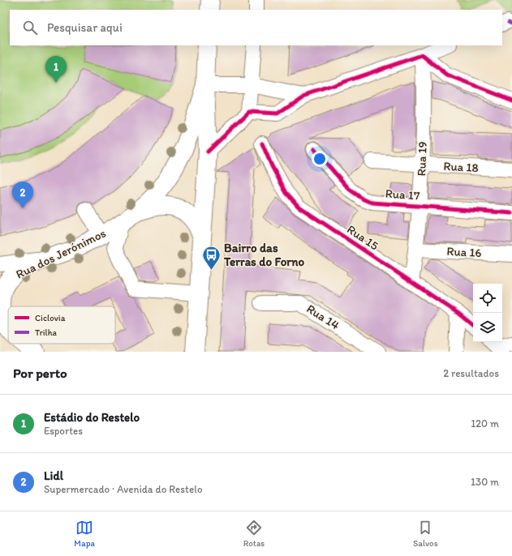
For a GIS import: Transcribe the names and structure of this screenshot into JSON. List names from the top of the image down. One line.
{"streets":{"main road":["Rua dos Jerónimos"],"street":["Rua 19","Rua 18","Rua 17","Rua 15","Rua 16","Rua 14"]},"crossings":[["Rua 19","Rua 18"],["Rua 19","Rua 17"],["Rua 19","Rua 15"],["Rua 19","Rua 16"]],"places":{"bus stop":["Bairro das Terras do Forno"]},"legend":["Ciclovia","Trilha"],"page":{"search":"Pesquisar aqui","pins":["1","2"],"heading":["Por perto","2 resultados"],"list":[{"mark":"1","name":"Estádio do Restelo","note":"Esportes","value":"120 m"},{"mark":"2","name":"Lidl","note":"Supermercado · Avenida do Restelo","value":"130 m"}],"nav":["Mapa","Rotas","Salvos"]}}
